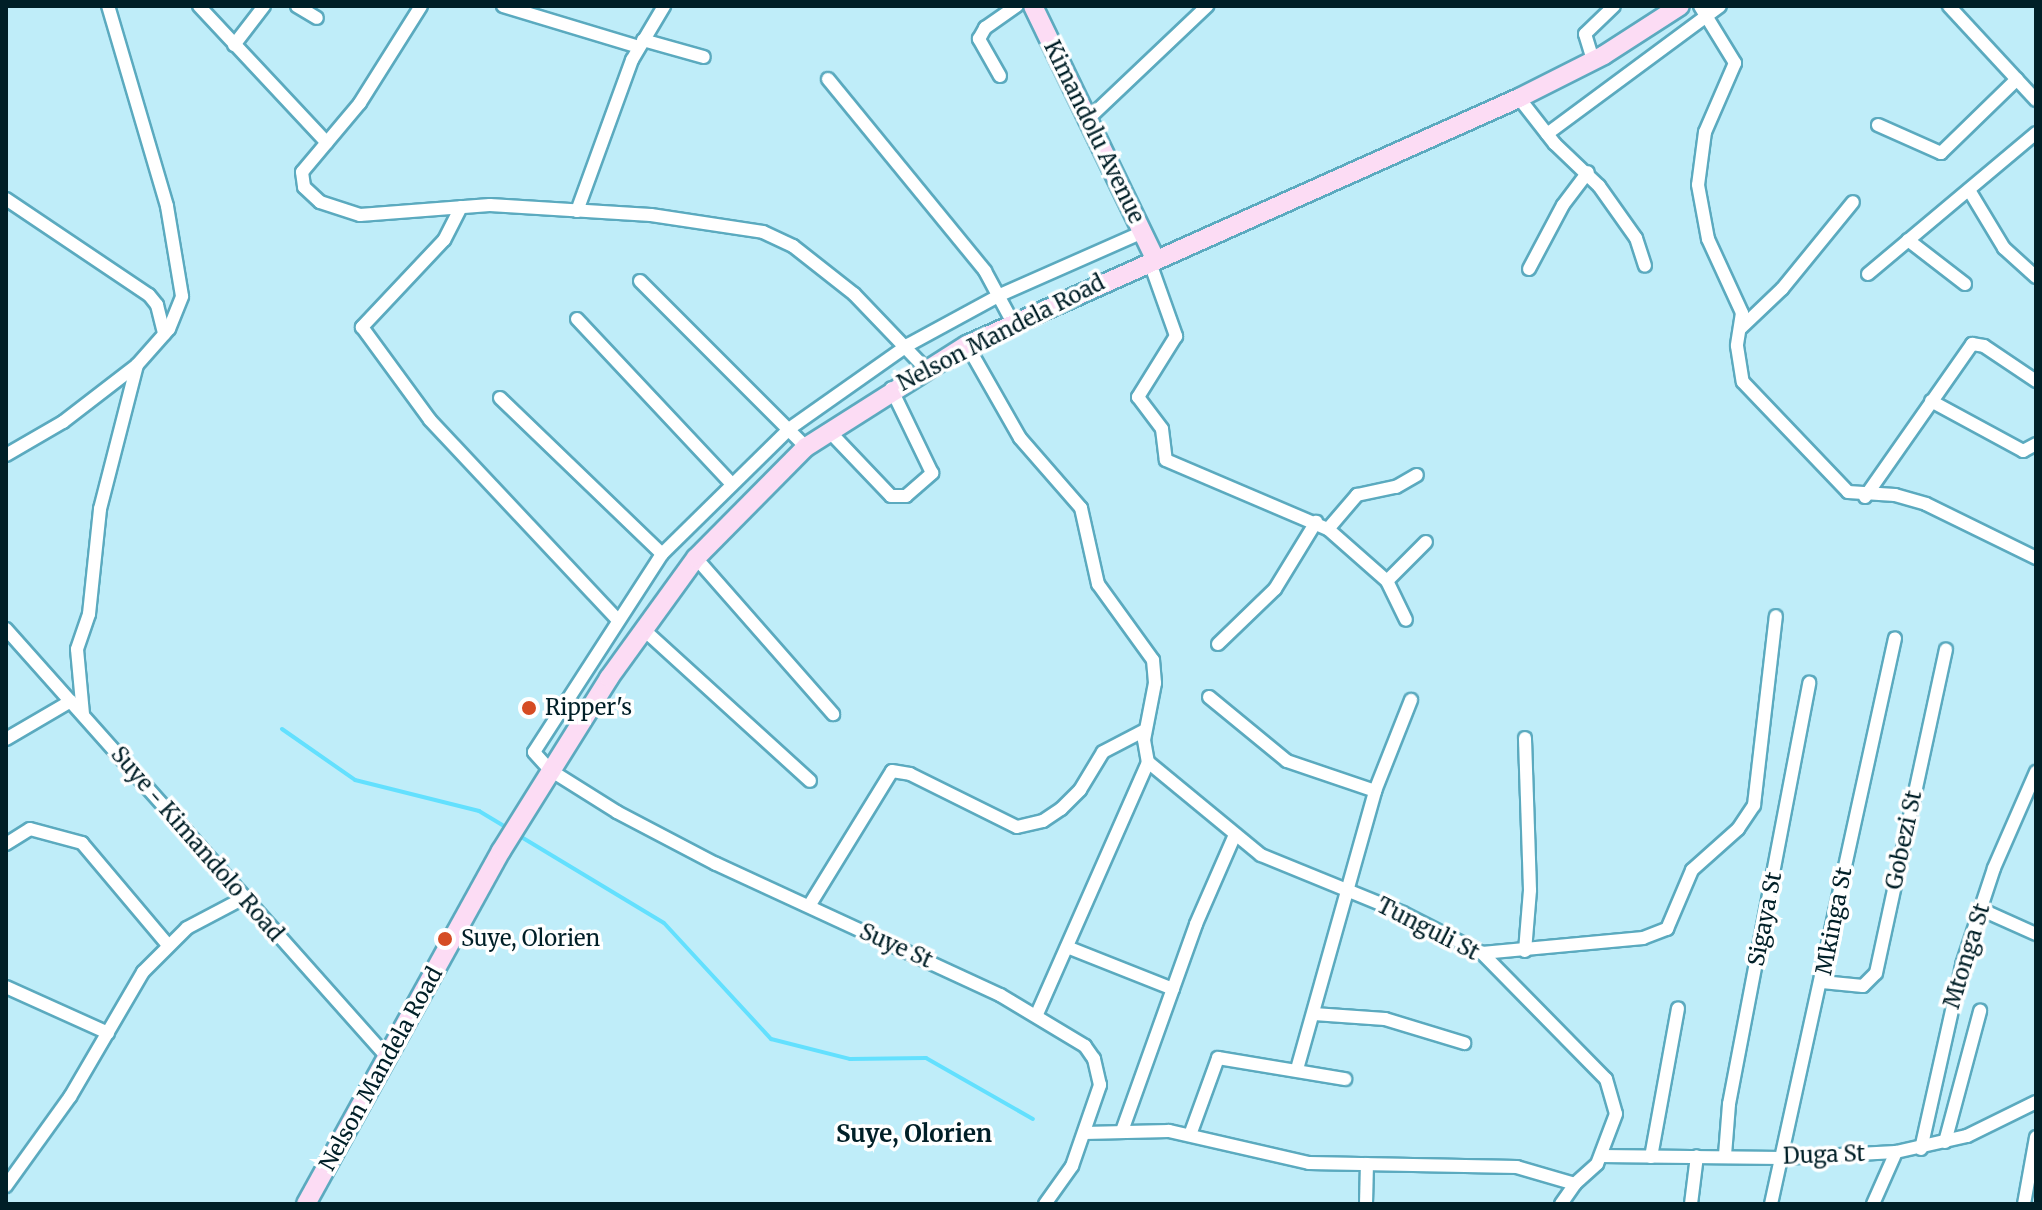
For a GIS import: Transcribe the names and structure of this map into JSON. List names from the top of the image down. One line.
{"streets":{"main road":["Kimandolu Avenue","Nelson Mandela Road"],"street":["Gobezi St","Suye - Kimandolo Road","Sigaya St","Mkinga St","Tunguli St","Suye St","Mtonga St","Duga St"]},"crossings":[["Kimandolu Avenue","Nelson Mandela Road"],["Nelson Mandela Road","Suye - Kimandolo Road"],["Nelson Mandela Road","Suye St"],["Gobezi St","Mkinga St"],["Sigaya St","Duga St"],["Mkinga St","Duga St"],["Tunguli St","Duga St"],["Mtonga St","Duga St"]],"districts":["Suye, Olorien"],"places":["Ripper's","Suye, Olorien"]}
